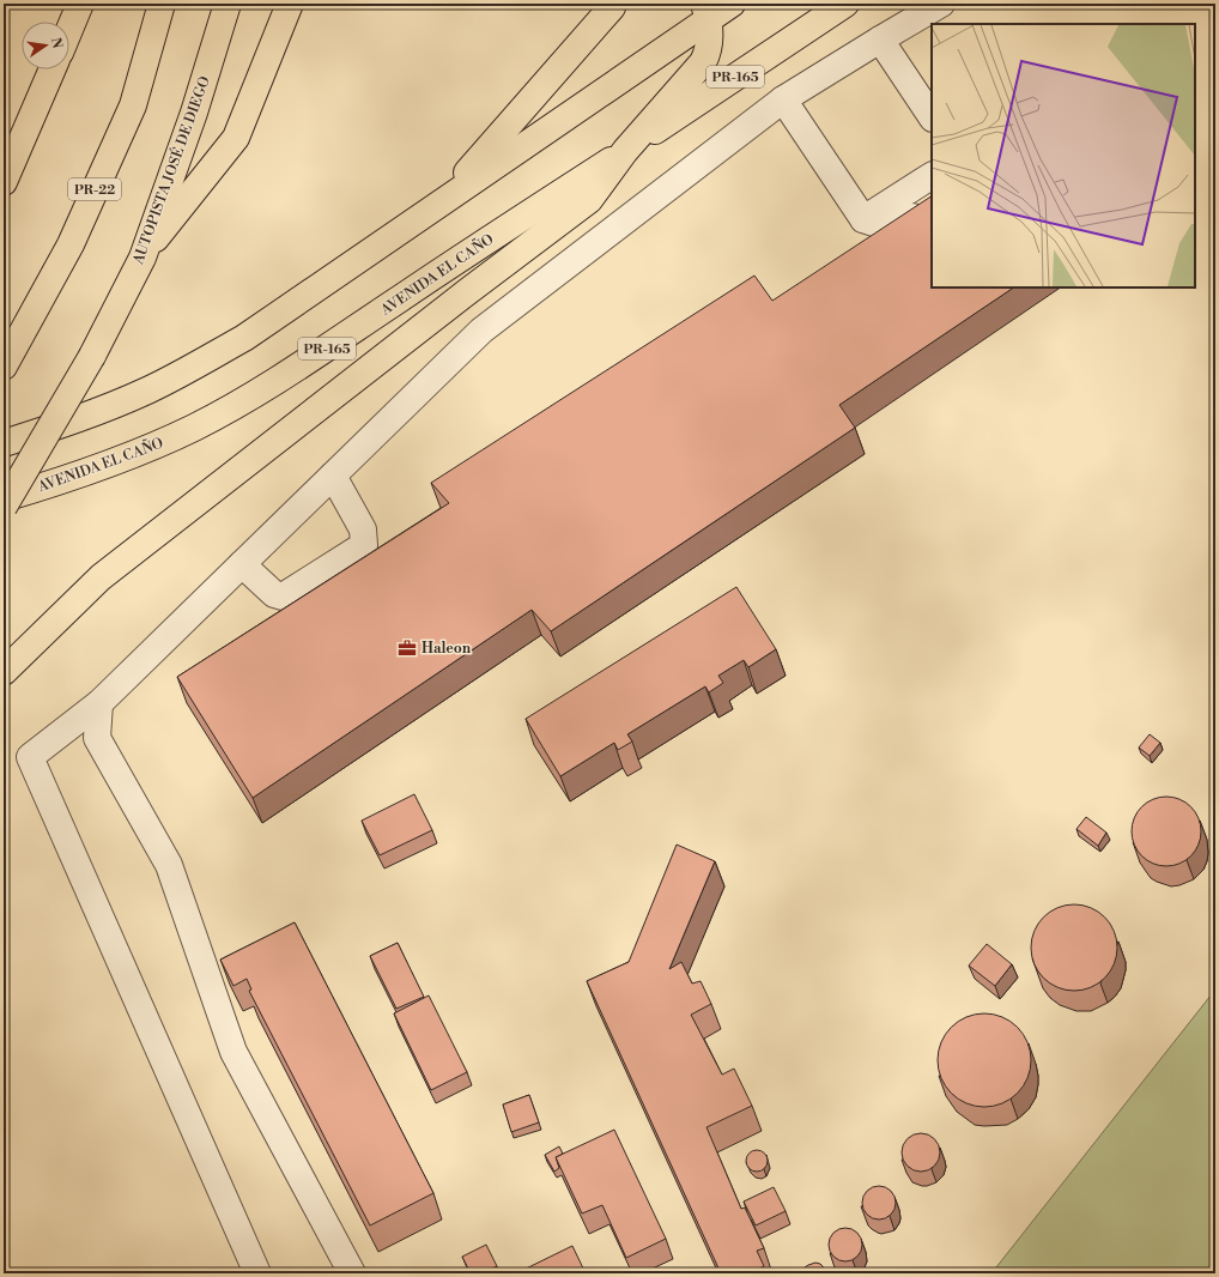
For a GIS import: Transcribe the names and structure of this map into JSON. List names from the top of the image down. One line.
{"streets":{"highway":["PR-165","AUTOPISTA JOSÉ DE DIEGO","PR-22","AVENIDA EL CAÑO"]},"places":{"office":["Haleon"]},"north":"right"}
